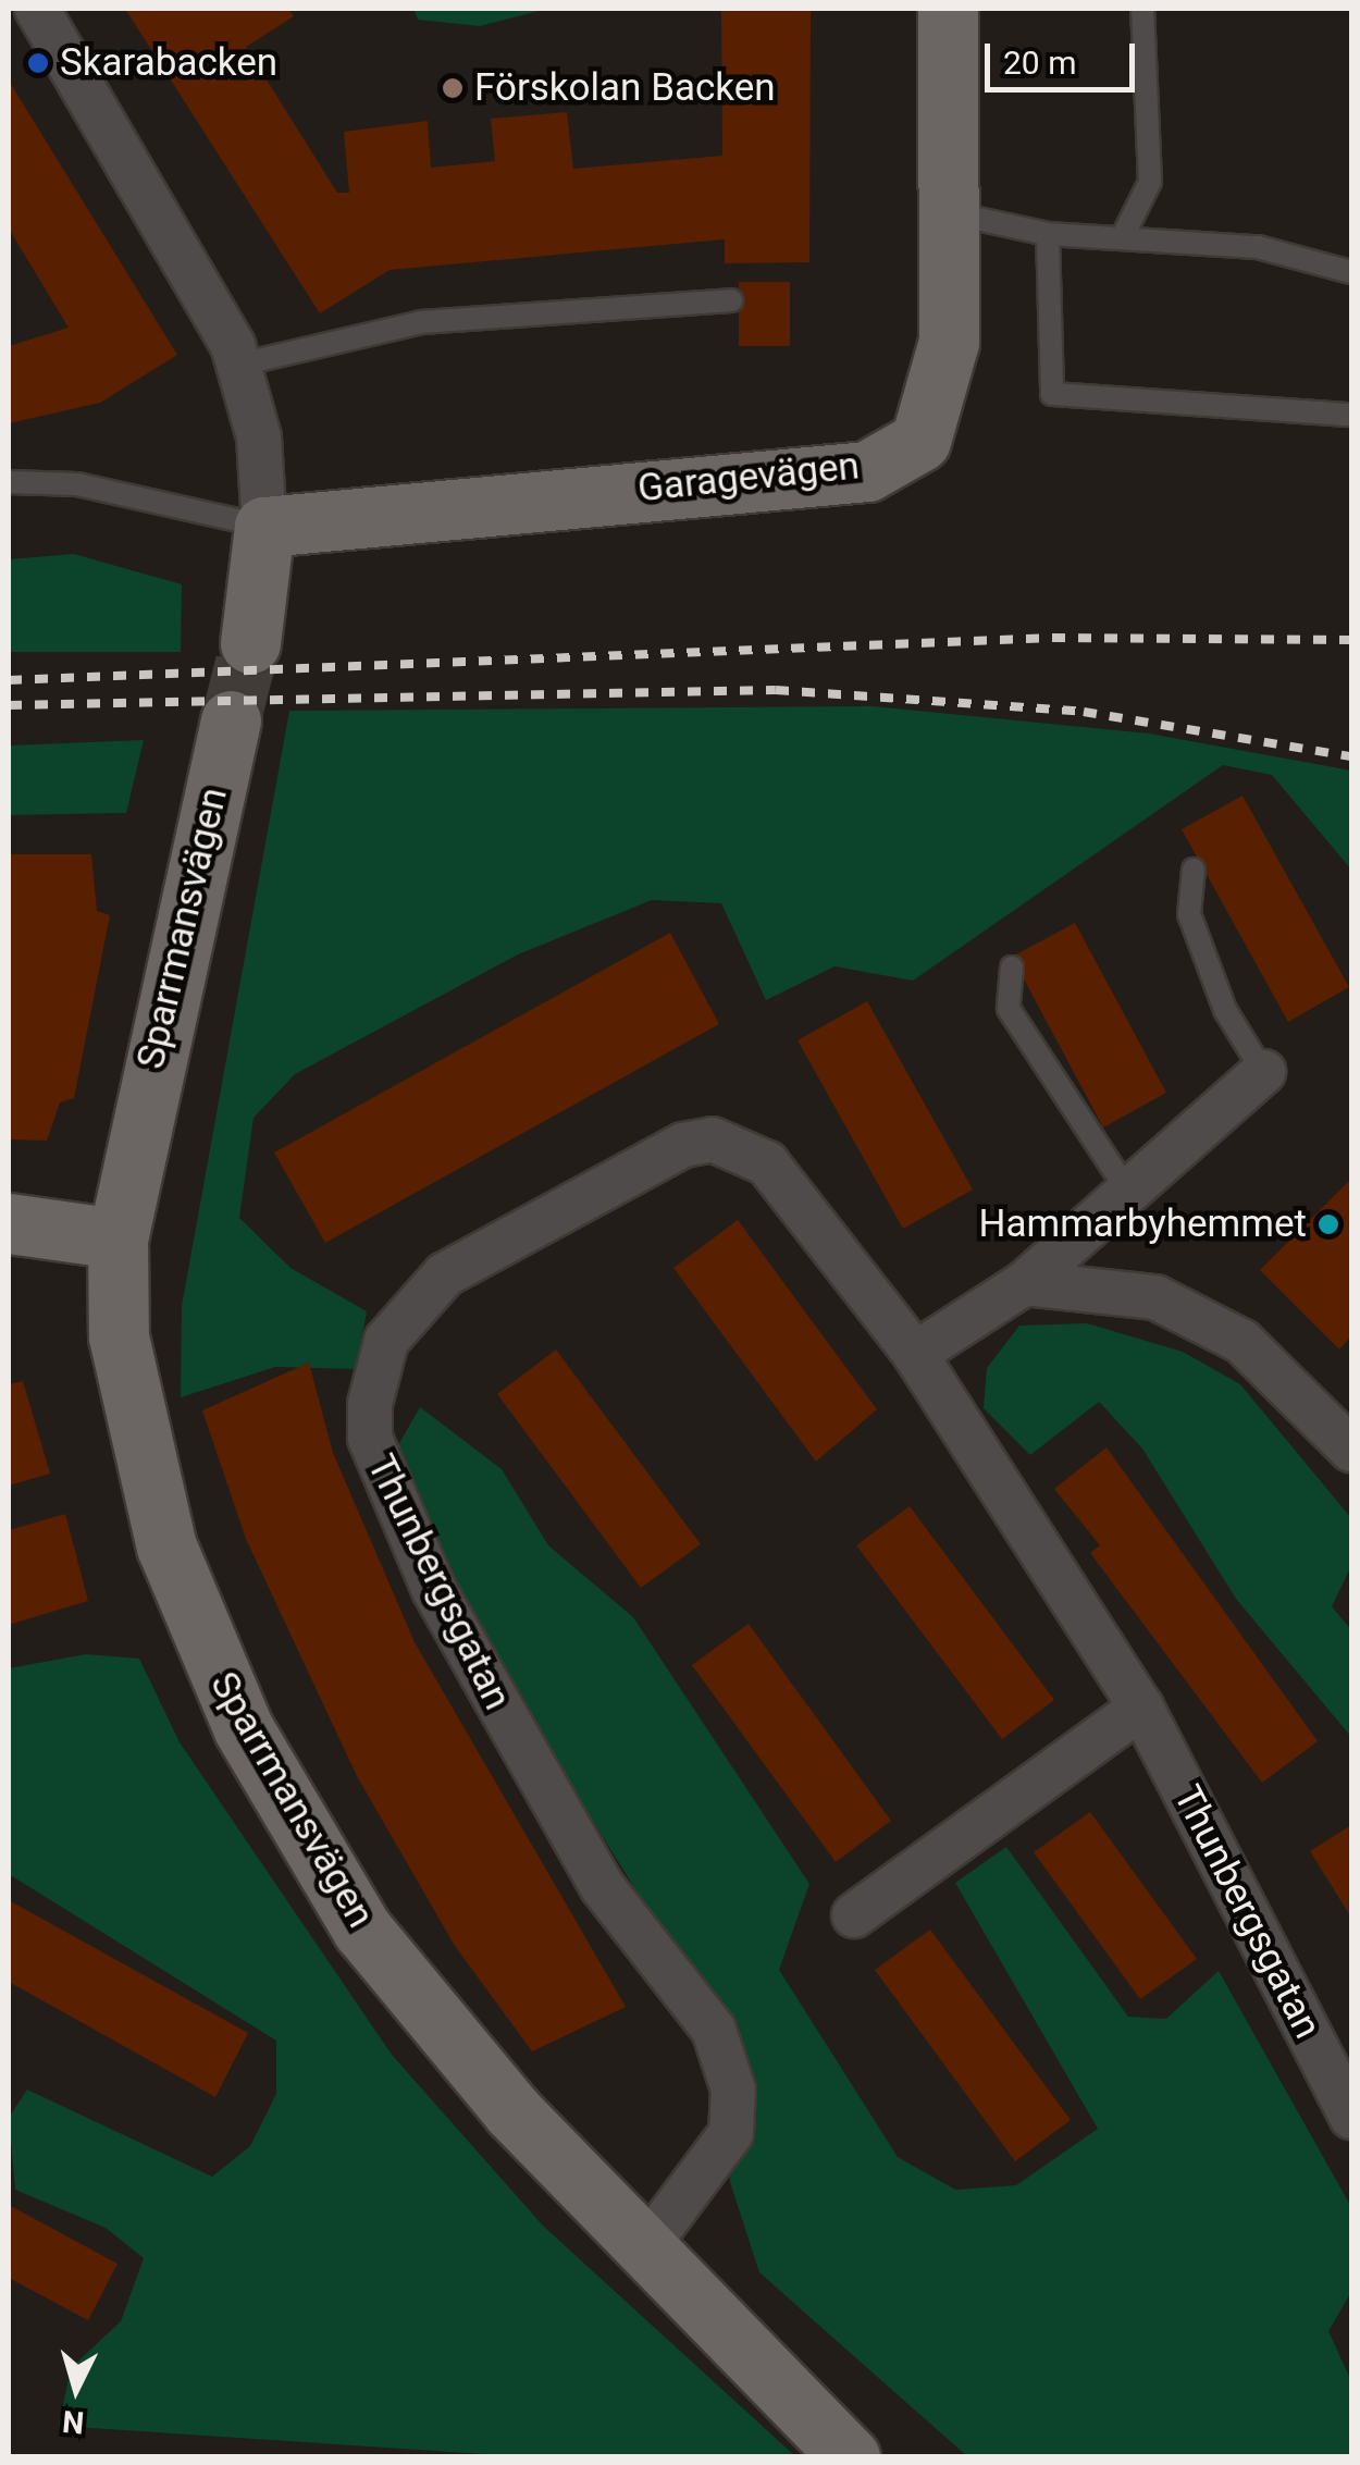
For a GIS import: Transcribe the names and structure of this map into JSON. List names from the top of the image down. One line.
{"streets":{"street":["Garagevägen","Sparrmansvägen","Thunbergsgatan"]},"crossings":[["Sparrmansvägen","Thunbergsgatan"]],"places":["Skarabacken","Förskolan Backen","Hammarbyhemmet"],"scale_bar":"20 m","north":"bottom"}
